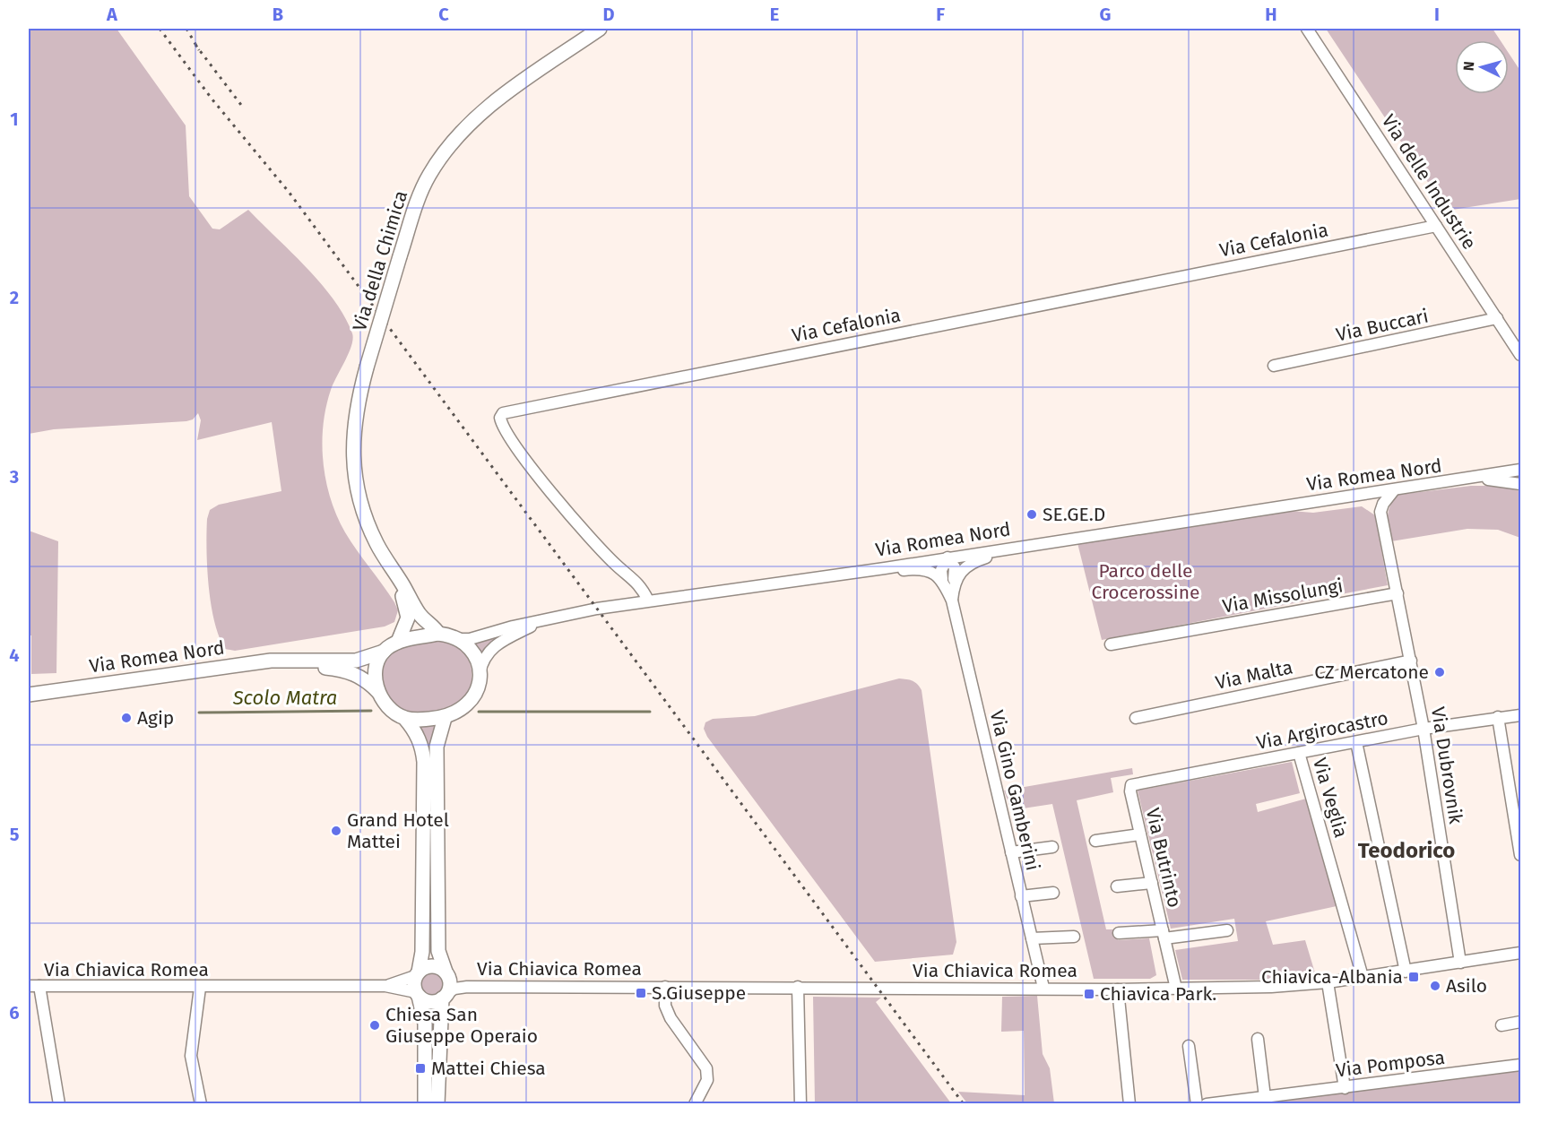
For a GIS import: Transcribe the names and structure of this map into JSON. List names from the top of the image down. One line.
{"streets":{"main road":["Via della Chimica","Via Romea Nord"],"street":["Via delle Industrie","Via Cefalonia","Via Buccari","Via Missolungi","Via Malta","Via Argirocastro","Via Dubrovnik","Via Gino Gamberini","Via Veglia","Via Butrinto","Via Chiavica Romea","Via Pomposa"]},"crossings":[["Via delle Industrie","Via Cefalonia"],["Via delle Industrie","Via Buccari"],["Via Cefalonia","Via Romea Nord"],["Via della Chimica","Via Romea Nord"],["Via Romea Nord","Via Gino Gamberini"],["Via Missolungi","Via Dubrovnik"],["Via Malta","Via Dubrovnik"],["Via Argirocastro","Via Dubrovnik"],["Via Argirocastro","Via Veglia"],["Via Argirocastro","Via Butrinto"],["Via Dubrovnik","Via Chiavica Romea"],["Via Gino Gamberini","Via Chiavica Romea"],["Via Veglia","Via Chiavica Romea"],["Via Butrinto","Via Chiavica Romea"]],"districts":["Teodorico"],"water":["Scolo Matra"],"parks":["Parco delle Crocerossine"],"places":{"other":["SE.GE.D","CZ Mercatone","Agip","Grand Hotel Mattei","Asilo","Chiesa San Giuseppe Operaio"],"transit":["Chiavica-Albania","S.Giuseppe","Chiavica Park.","Mattei Chiesa"]},"north":"left","grid":{"columns":["A","B","C","D","E","F","G","H","I"],"rows":["1","2","3","4","5","6"]}}
